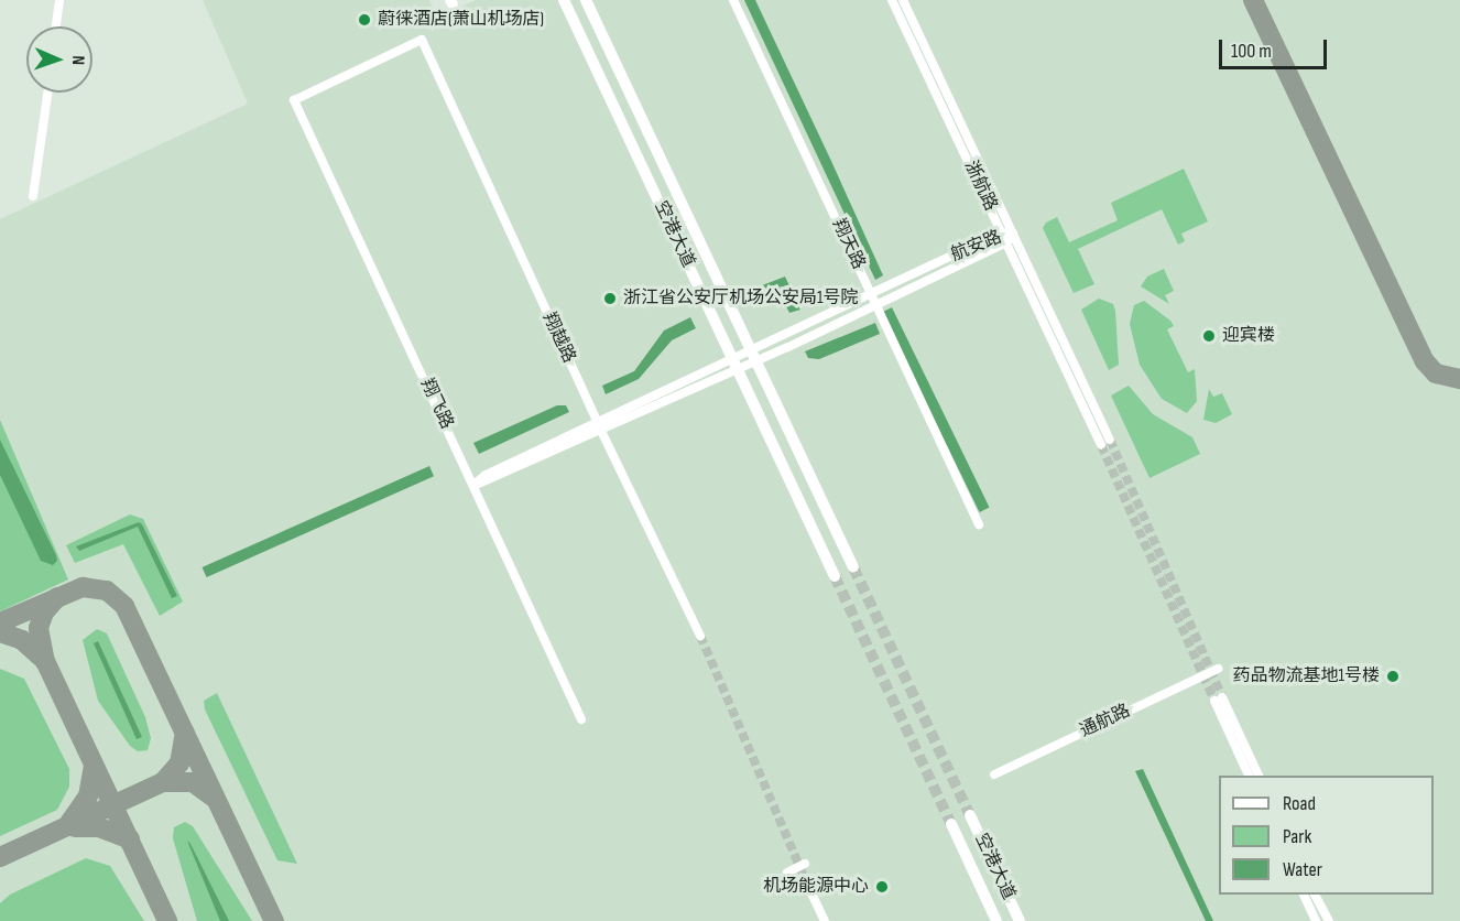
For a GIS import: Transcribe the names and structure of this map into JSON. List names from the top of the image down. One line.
{"streets":{"main road":["空港大道"],"street":["浙航路","翔天路","航安路","翔越路","翔飞路","通航路"]},"crossings":[["浙航路","航安路"],["空港大道","航安路"],["翔天路","航安路"],["航安路","翔越路"],["航安路","翔飞路"],["翔越路","翔飞路"]],"places":["蔚徕酒店(萧山机场店)","浙江省公安厅机场公安局1号院","迎宾楼","药品物流基地1号楼","机场能源中心"],"legend":["Road","Park","Water"],"scale_bar":"100 m","north":"right"}
